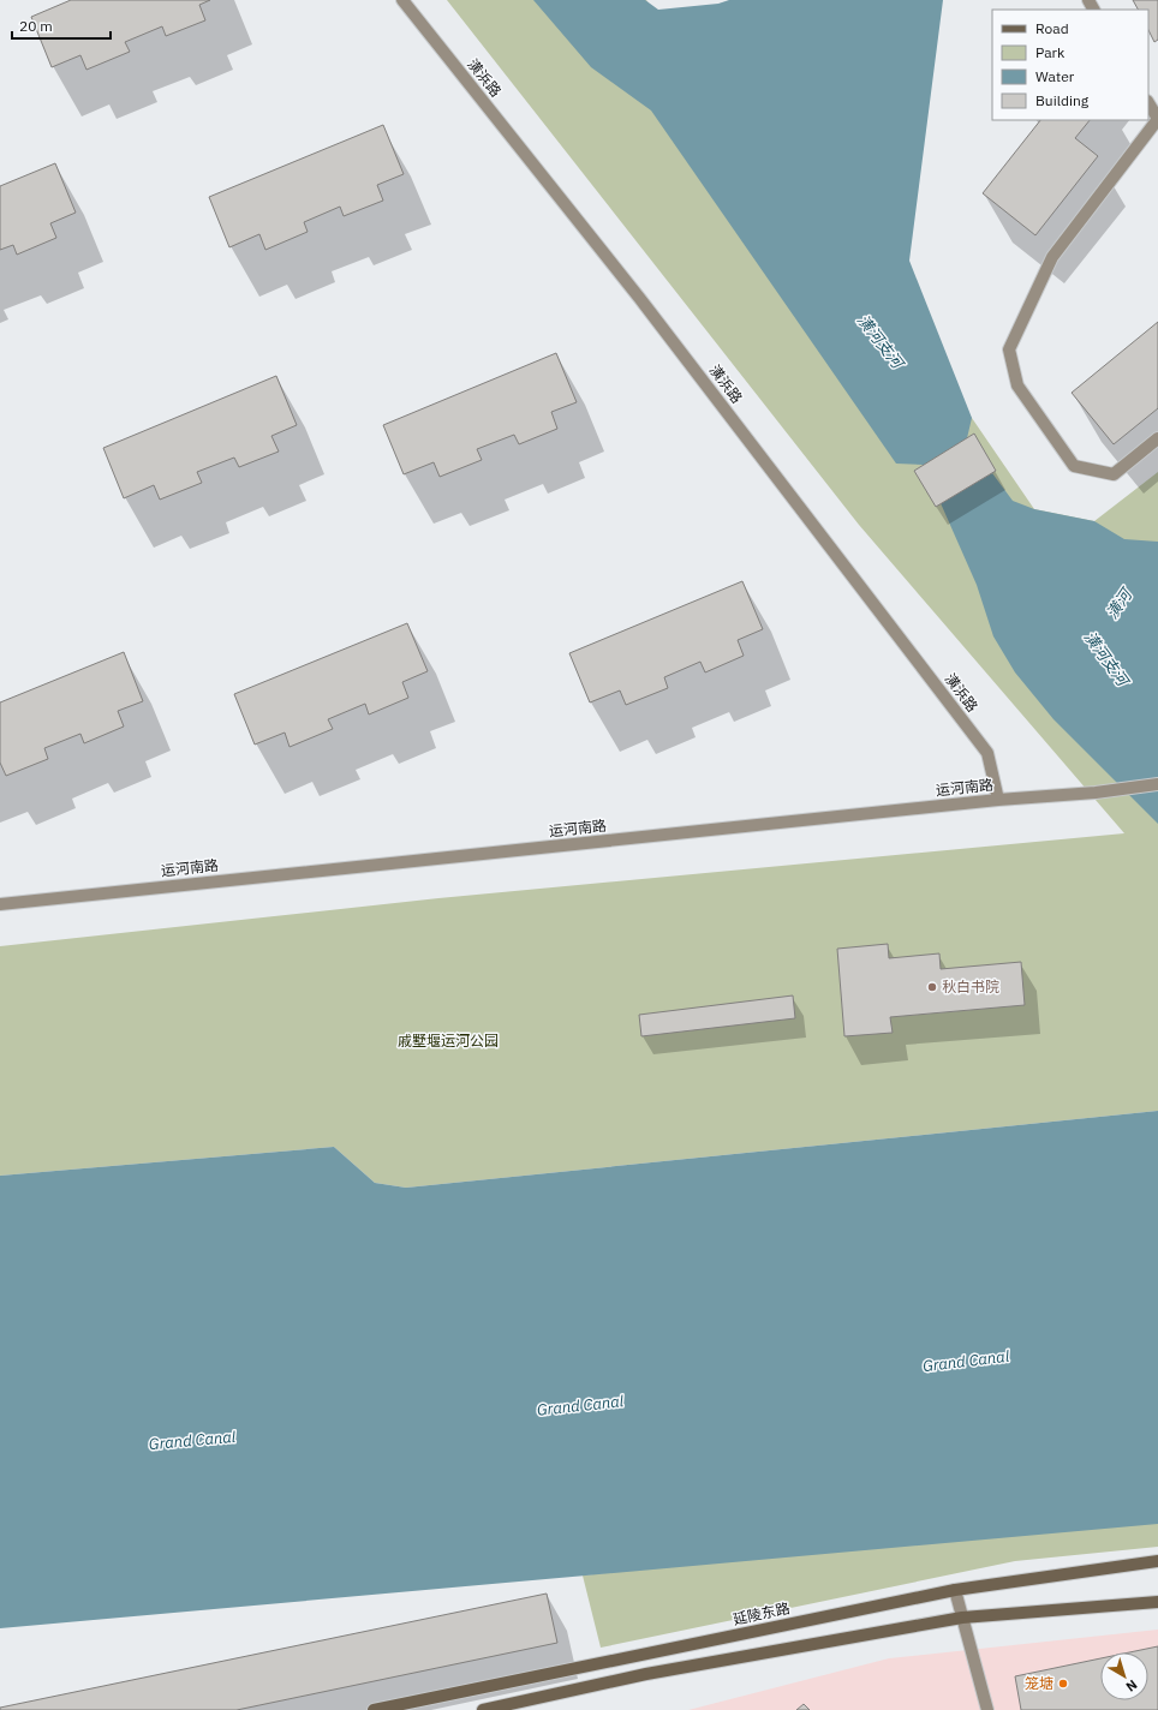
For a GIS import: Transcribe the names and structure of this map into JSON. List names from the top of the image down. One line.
{"streets":{"main road":["延陵东路"],"street":["潢浜路","运河南路"]},"crossings":[["潢浜路","运河南路"]],"water":["潢河支河","潢河","Grand Canal"],"parks":["戚墅堰运河公园"],"places":["秋白书院","笼塘"],"legend":["Road","Park","Water","Building"],"scale_bar":"20 m","north":"bottom right"}
